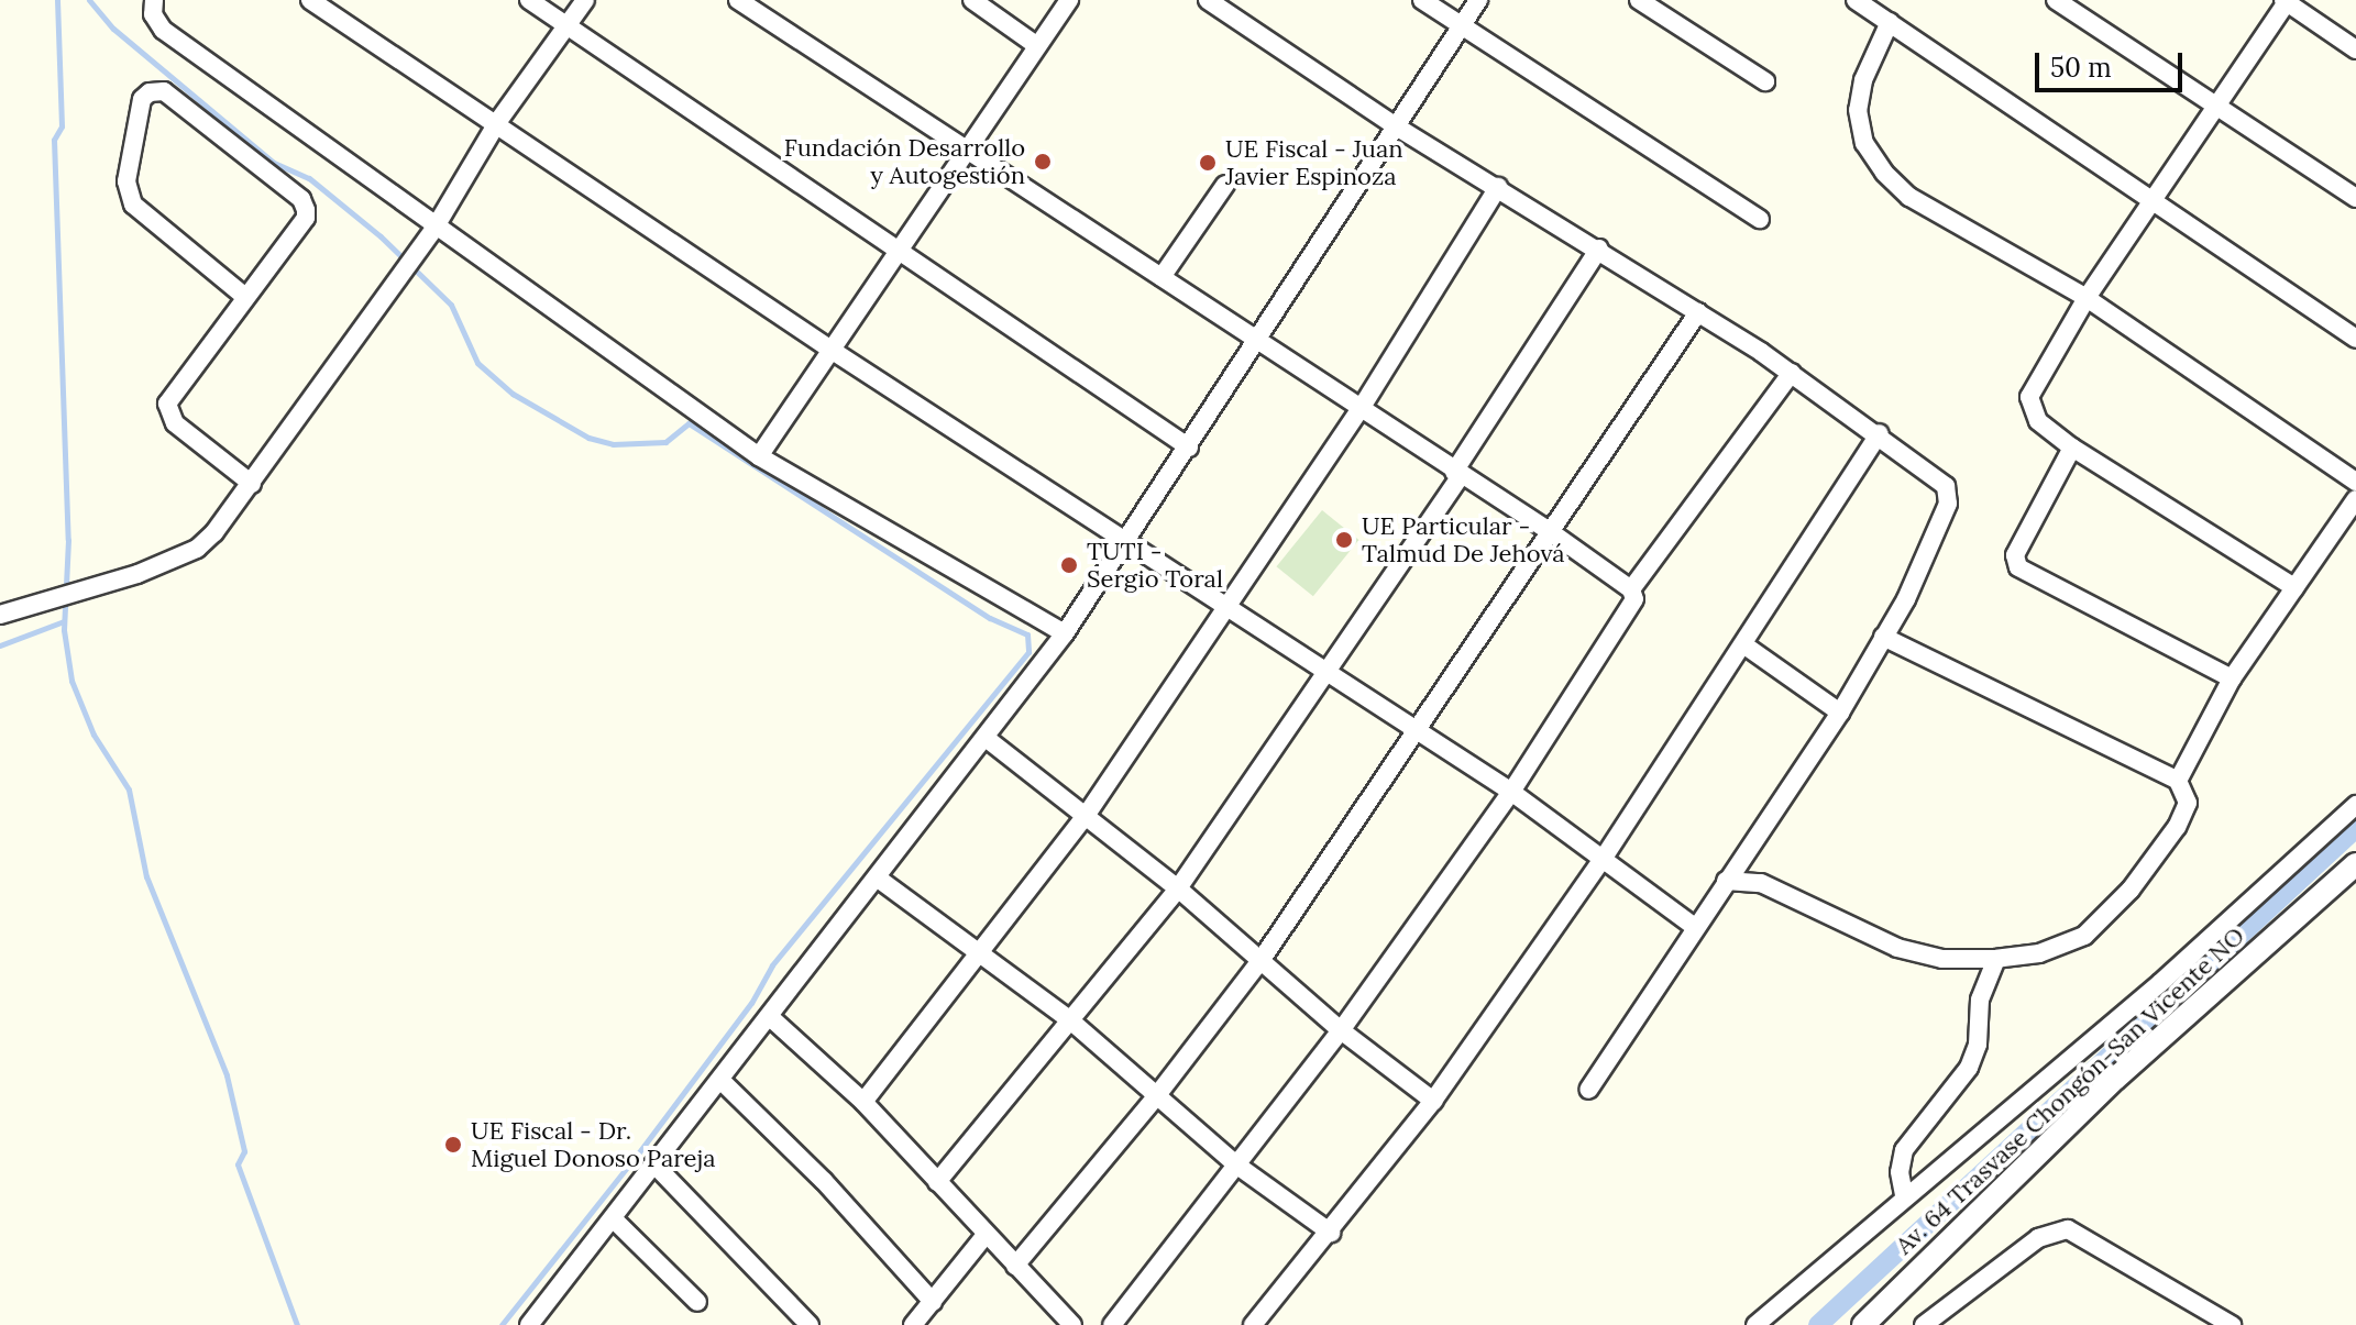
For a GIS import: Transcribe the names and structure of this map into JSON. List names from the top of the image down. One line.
{"streets":{"street":["Av. 64 Trasvase Chongón-San Vicente NO"]},"places":["Fundación Desarrollo y Autogestión","UE Fiscal - Juan Javier Espinoza","UE Particular - Talmud De Jehová","TUTI - Sergio Toral","UE Fiscal - Dr. Miguel Donoso Pareja"],"scale_bar":"50 m"}
